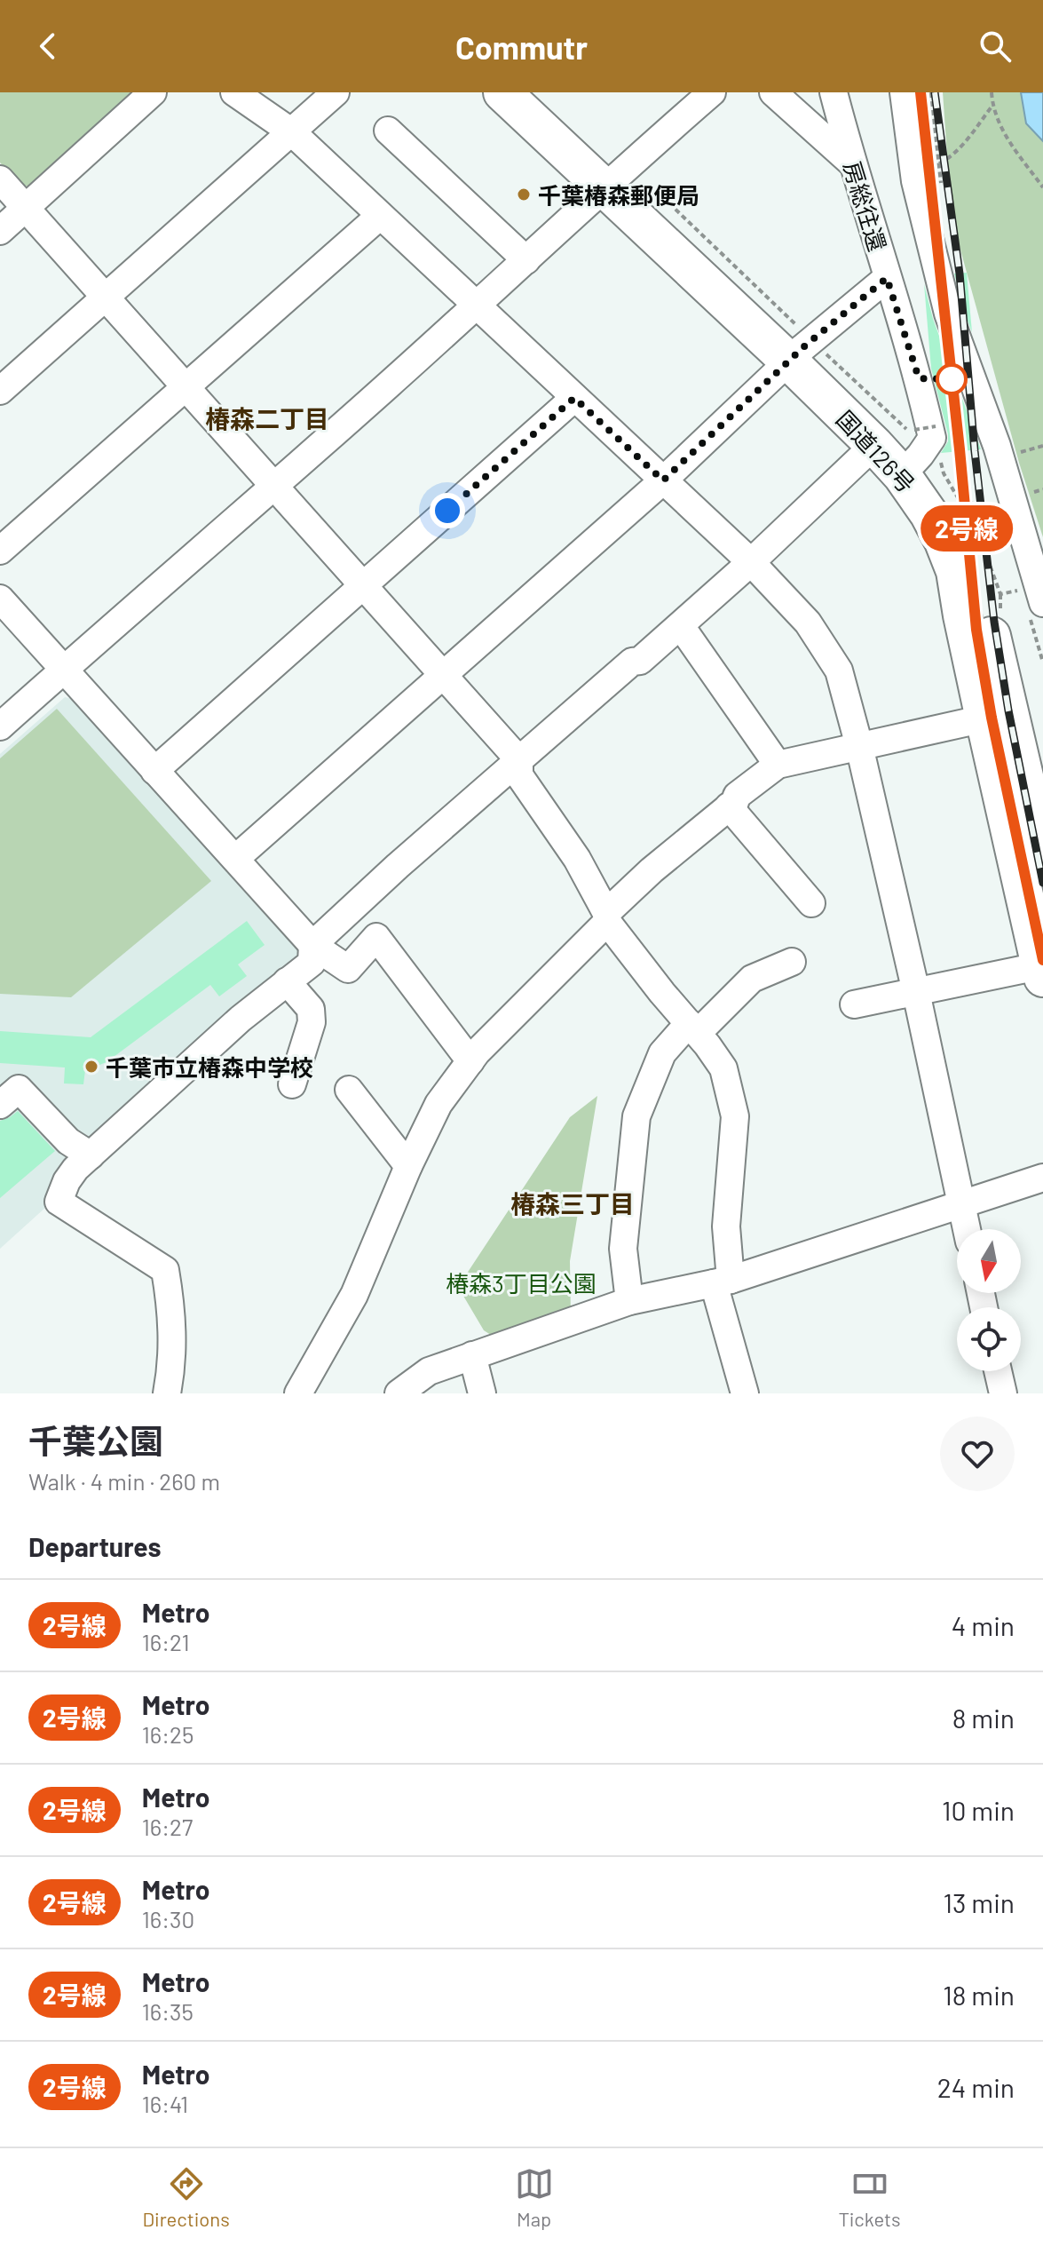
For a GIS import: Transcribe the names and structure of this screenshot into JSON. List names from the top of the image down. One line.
{"streets":{"highway":["国道126号"],"street":["房総往還"]},"crossings":[["房総往還","国道126号"]],"districts":["椿森二丁目","椿森三丁目"],"parks":["椿森3丁目公園"],"places":["千葉椿森郵便局","千葉市立椿森中学校"],"lines":["metro line 2号線"],"north":"bottom","page":{"header":"Commutr","on_map":"2号線","heading":[["千葉公園","Walk · 4 min · 260 m"],"Departures"],"list":[{"mark":"2号線","name":"Metro","note":"16:21","value":"4 min"},{"mark":"2号線","name":"Metro","note":"16:25","value":"8 min"},{"mark":"2号線","name":"Metro","note":"16:27","value":"10 min"},{"mark":"2号線","name":"Metro","note":"16:30","value":"13 min"},{"mark":"2号線","name":"Metro","note":"16:35","value":"18 min"},{"mark":"2号線","name":"Metro","note":"16:41","value":"24 min"}],"tabs":["Directions","Map","Tickets"]}}
